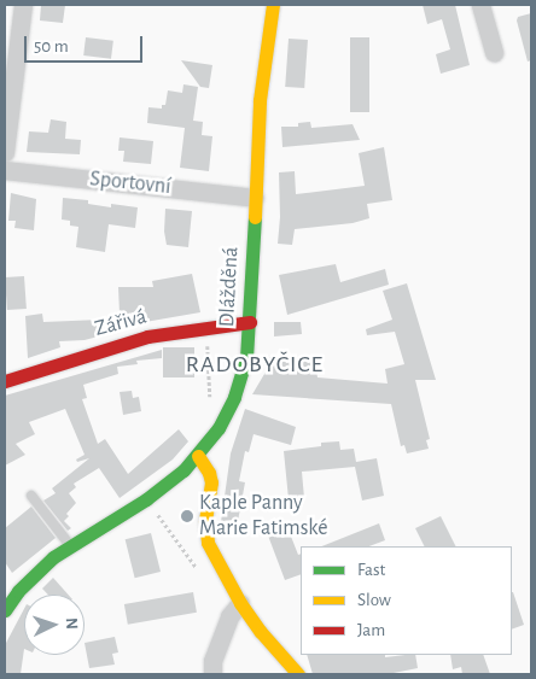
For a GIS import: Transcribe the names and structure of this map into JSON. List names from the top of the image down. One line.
{"streets":{"street":["Sportovní","Dlážděná","Zářivá"]},"crossings":[["Sportovní","Dlážděná"],["Dlážděná","Zářivá"]],"districts":["RADOBYČICE"],"places":["Kaple Panny Marie Fatimské"],"legend":["Fast","Slow","Jam"],"scale_bar":"50 m","north":"right"}
